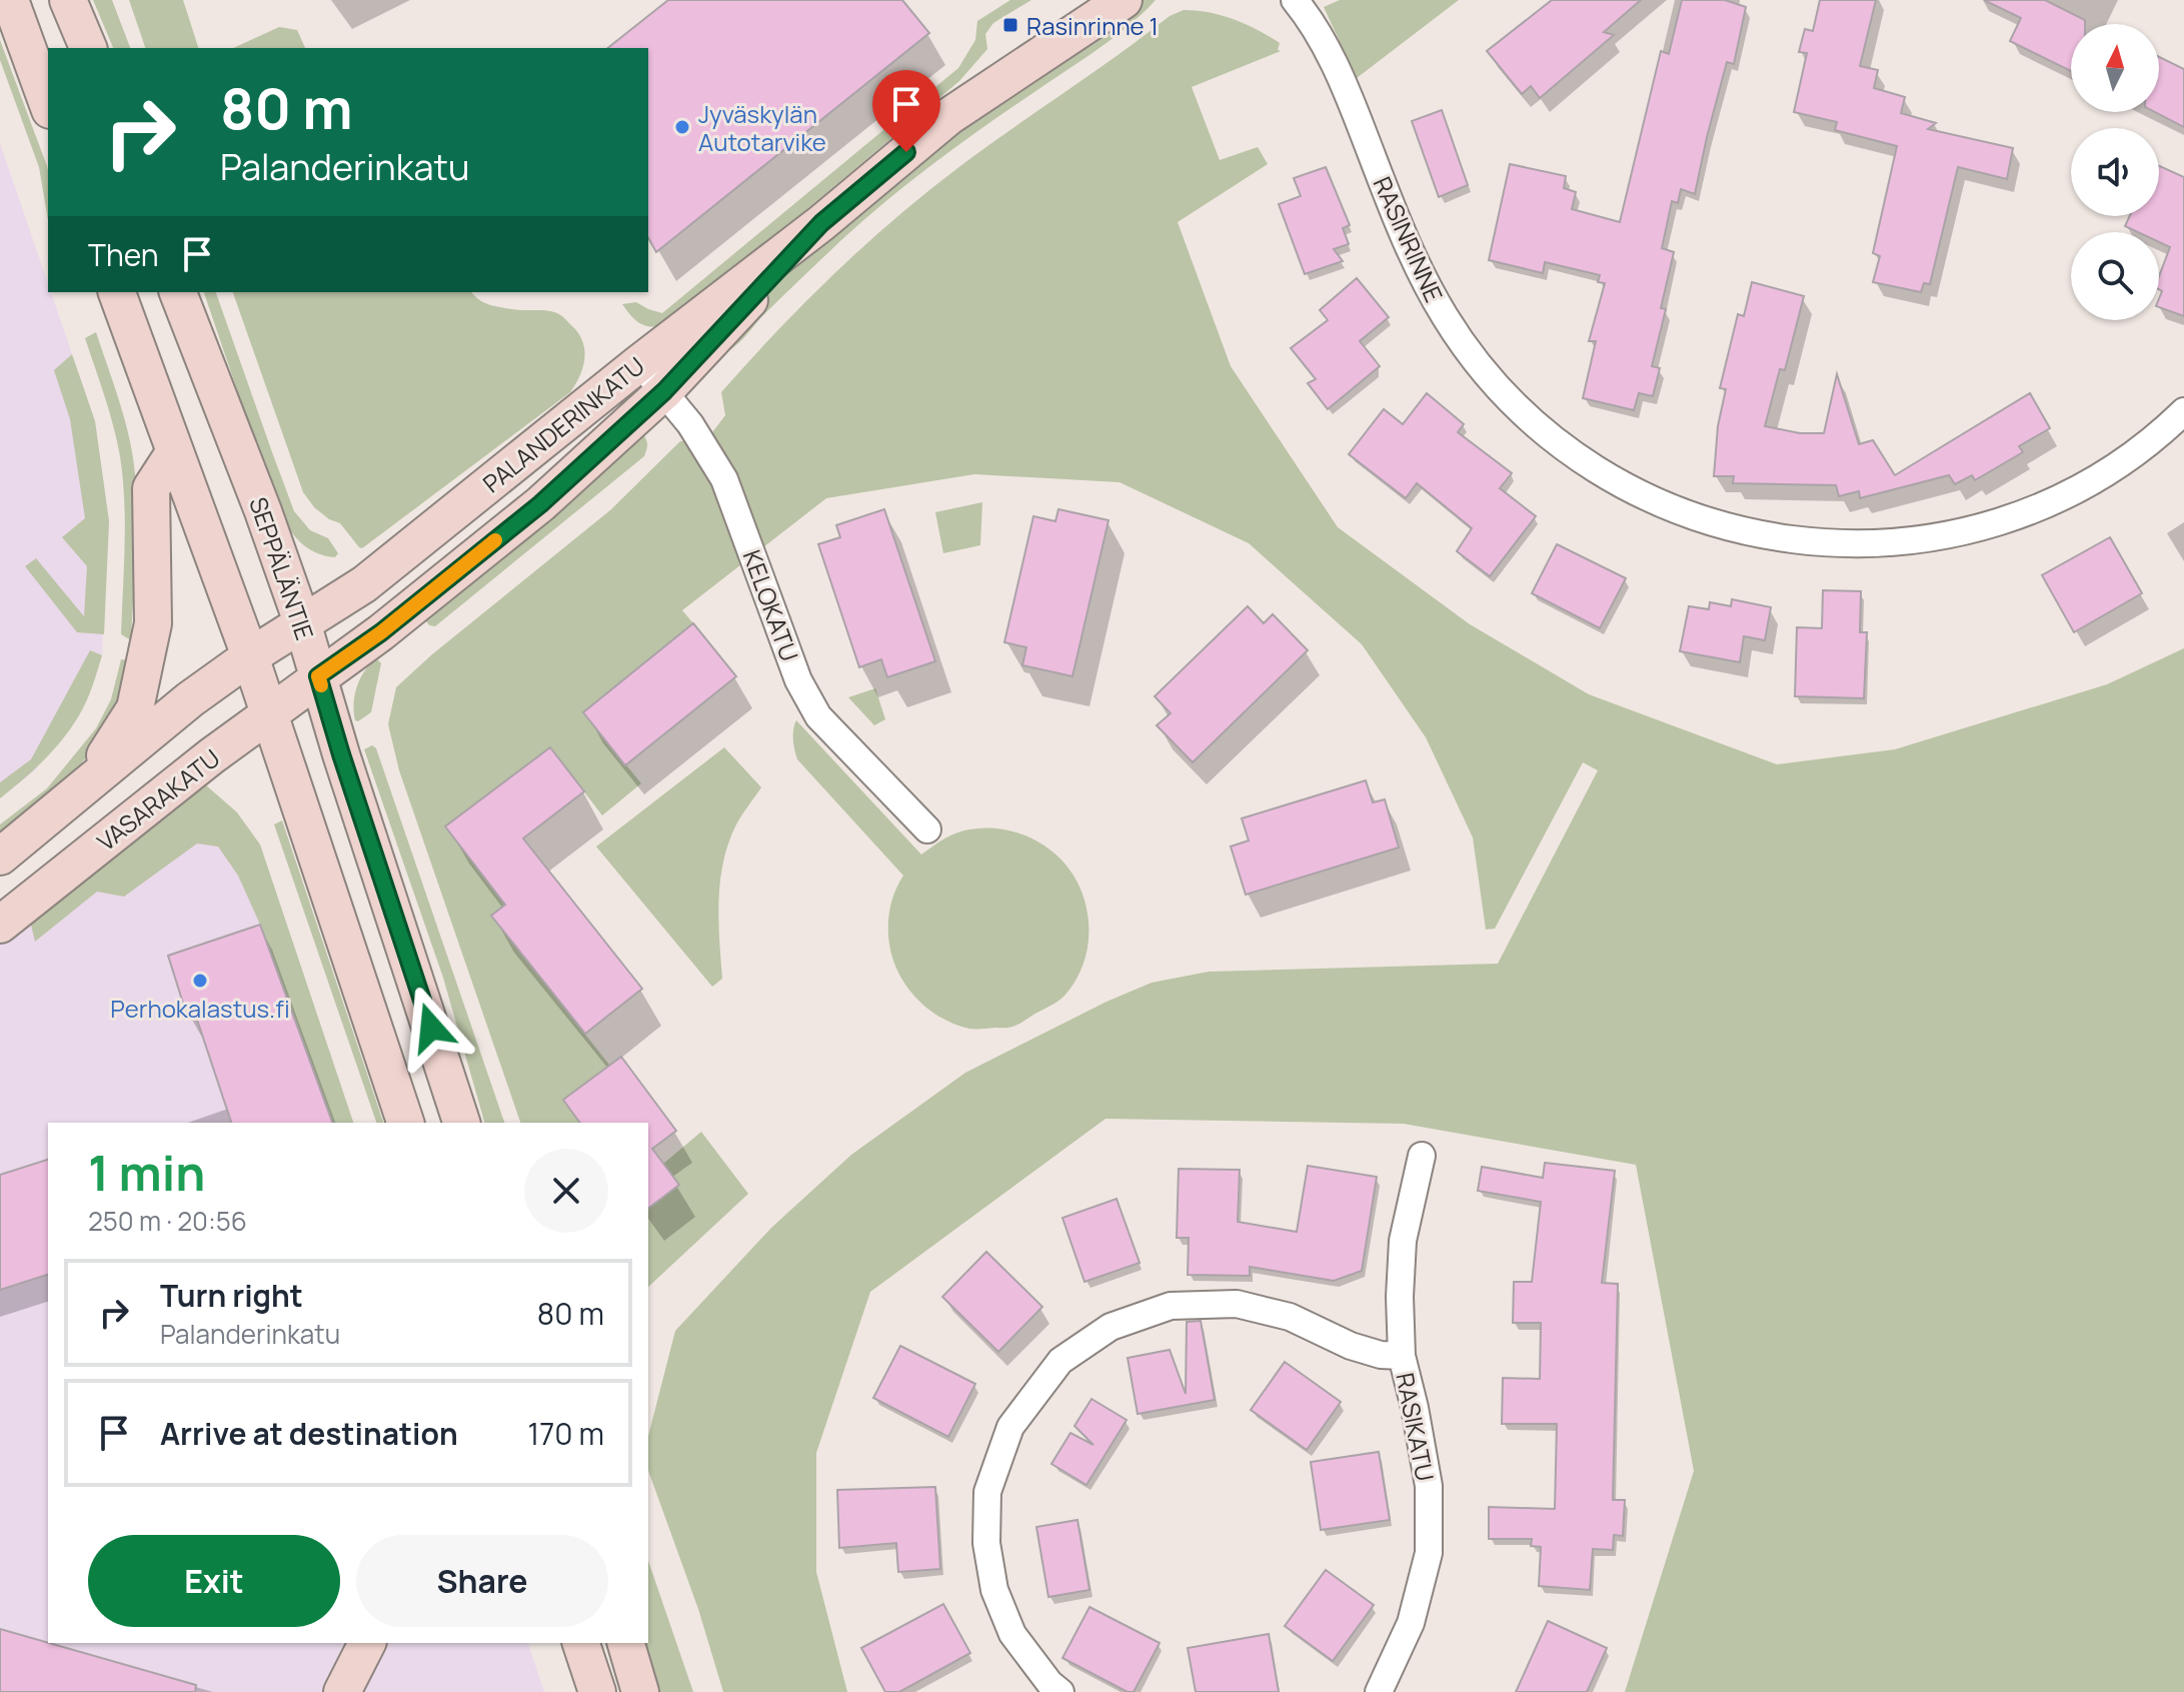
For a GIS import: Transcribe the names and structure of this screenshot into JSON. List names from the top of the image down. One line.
{"streets":{"street":["RASINRINNE","PALANDERINKATU","SEPPÄLÄNTIE","KELOKATU","VASARAKATU","RASIKATU"]},"crossings":[["PALANDERINKATU","SEPPÄLÄNTIE"],["PALANDERINKATU","KELOKATU"],["PALANDERINKATU","VASARAKATU"],["SEPPÄLÄNTIE","VASARAKATU"]],"places":{"transit":["Rasinrinne 1"],"other":["Jyväskylän Autotarvike","Perhokalastus.fi"]},"north":"top","page":{"turn":["80 m","Palanderinkatu"],"then":"Then","heading":["1 min","250 m · 20:56"],"list":[{"name":"Turn right","note":"Palanderinkatu","value":"80 m"},{"name":"Arrive at destination","value":"170 m"}],"buttons":["Exit","Share"]}}
